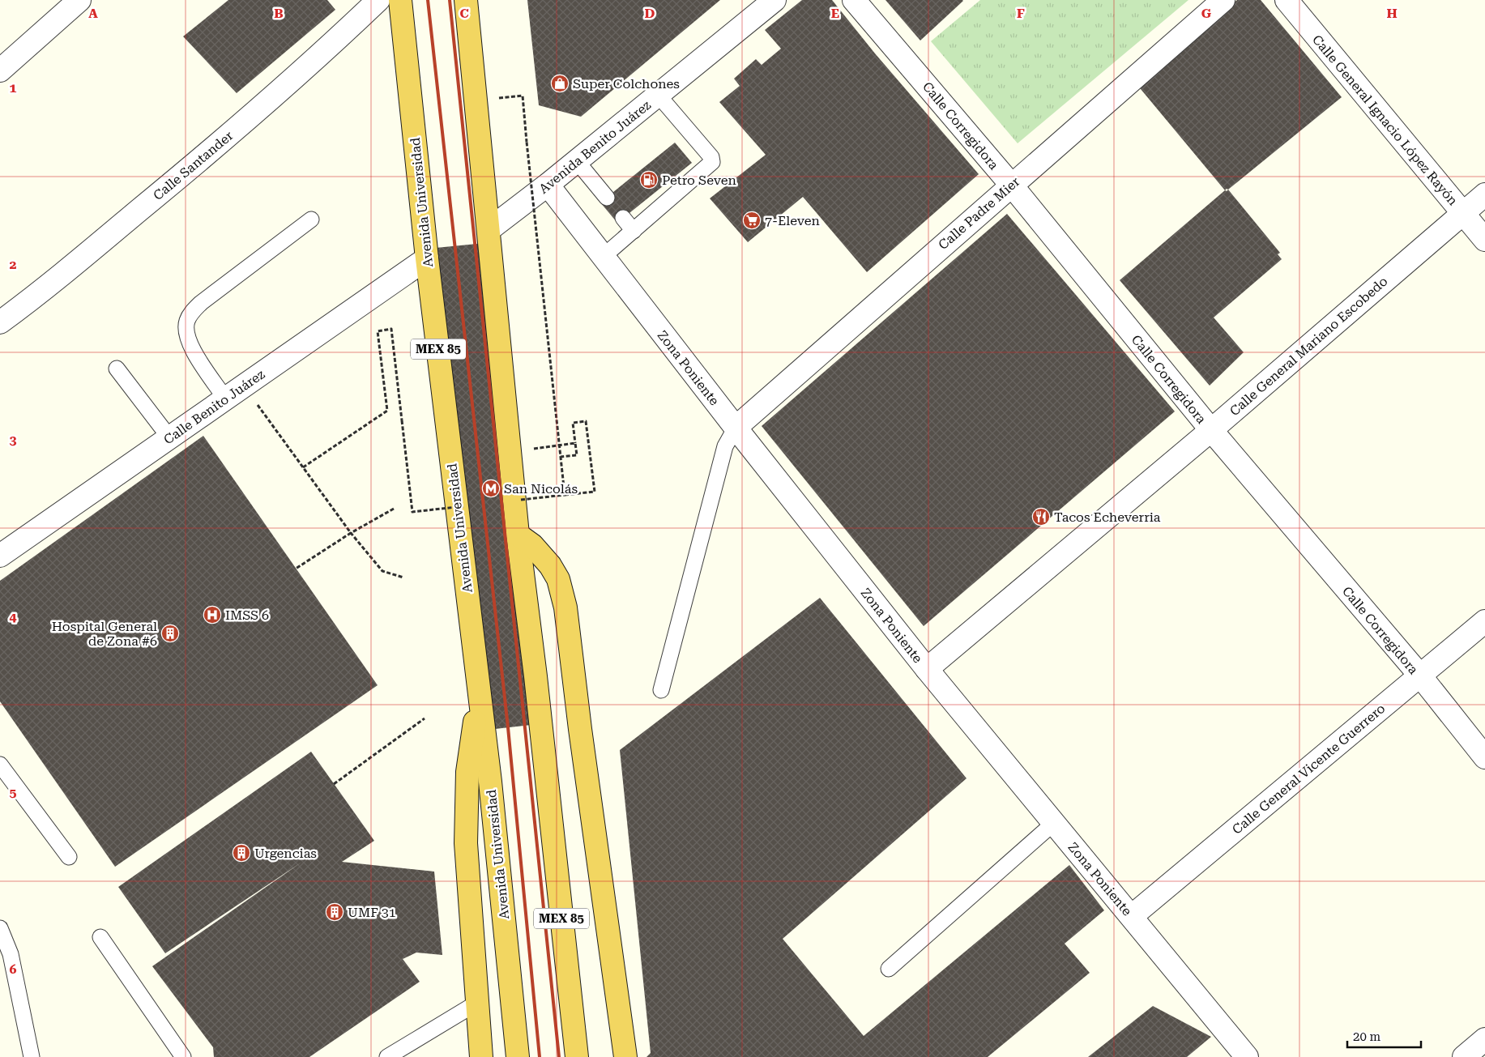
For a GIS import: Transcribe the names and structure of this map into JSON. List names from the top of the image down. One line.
{"streets":{"highway":["Avenida Universidad","MEX 85"],"street":["Calle General Ignacio López Rayón","Calle Corregidora","Avenida Benito Juárez","Calle Santander","Calle Padre Mier","Calle General Mariano Escobedo","Zona Poniente","Calle Benito Juárez","Calle General Vicente Guerrero"]},"crossings":[["Calle General Ignacio López Rayón","Calle General Mariano Escobedo"],["Calle Corregidora","Calle Padre Mier"],["Calle Corregidora","Calle General Mariano Escobedo"],["Calle Corregidora","Calle General Vicente Guerrero"],["Avenida Benito Juárez","MEX 85"],["Avenida Benito Juárez","Zona Poniente"],["Avenida Universidad","Calle Benito Juárez"],["Calle Padre Mier","Zona Poniente"],["Calle General Mariano Escobedo","Zona Poniente"],["Zona Poniente","Calle General Vicente Guerrero"]],"places":{"shop":["Super Colchones"],"fuel station":["Petro Seven"],"supermarket":["7-Eleven"],"metro station":["San Nicolás"],"restaurant":["Tacos Echeverria"],"hospital":["IMSS 6"],"building":["Hospital General de Zona #6","Urgencias","UMF 31"]},"scale_bar":"20 m","grid":{"columns":["A","B","C","D","E","F","G","H"],"rows":["1","2","3","4","5","6"]}}
